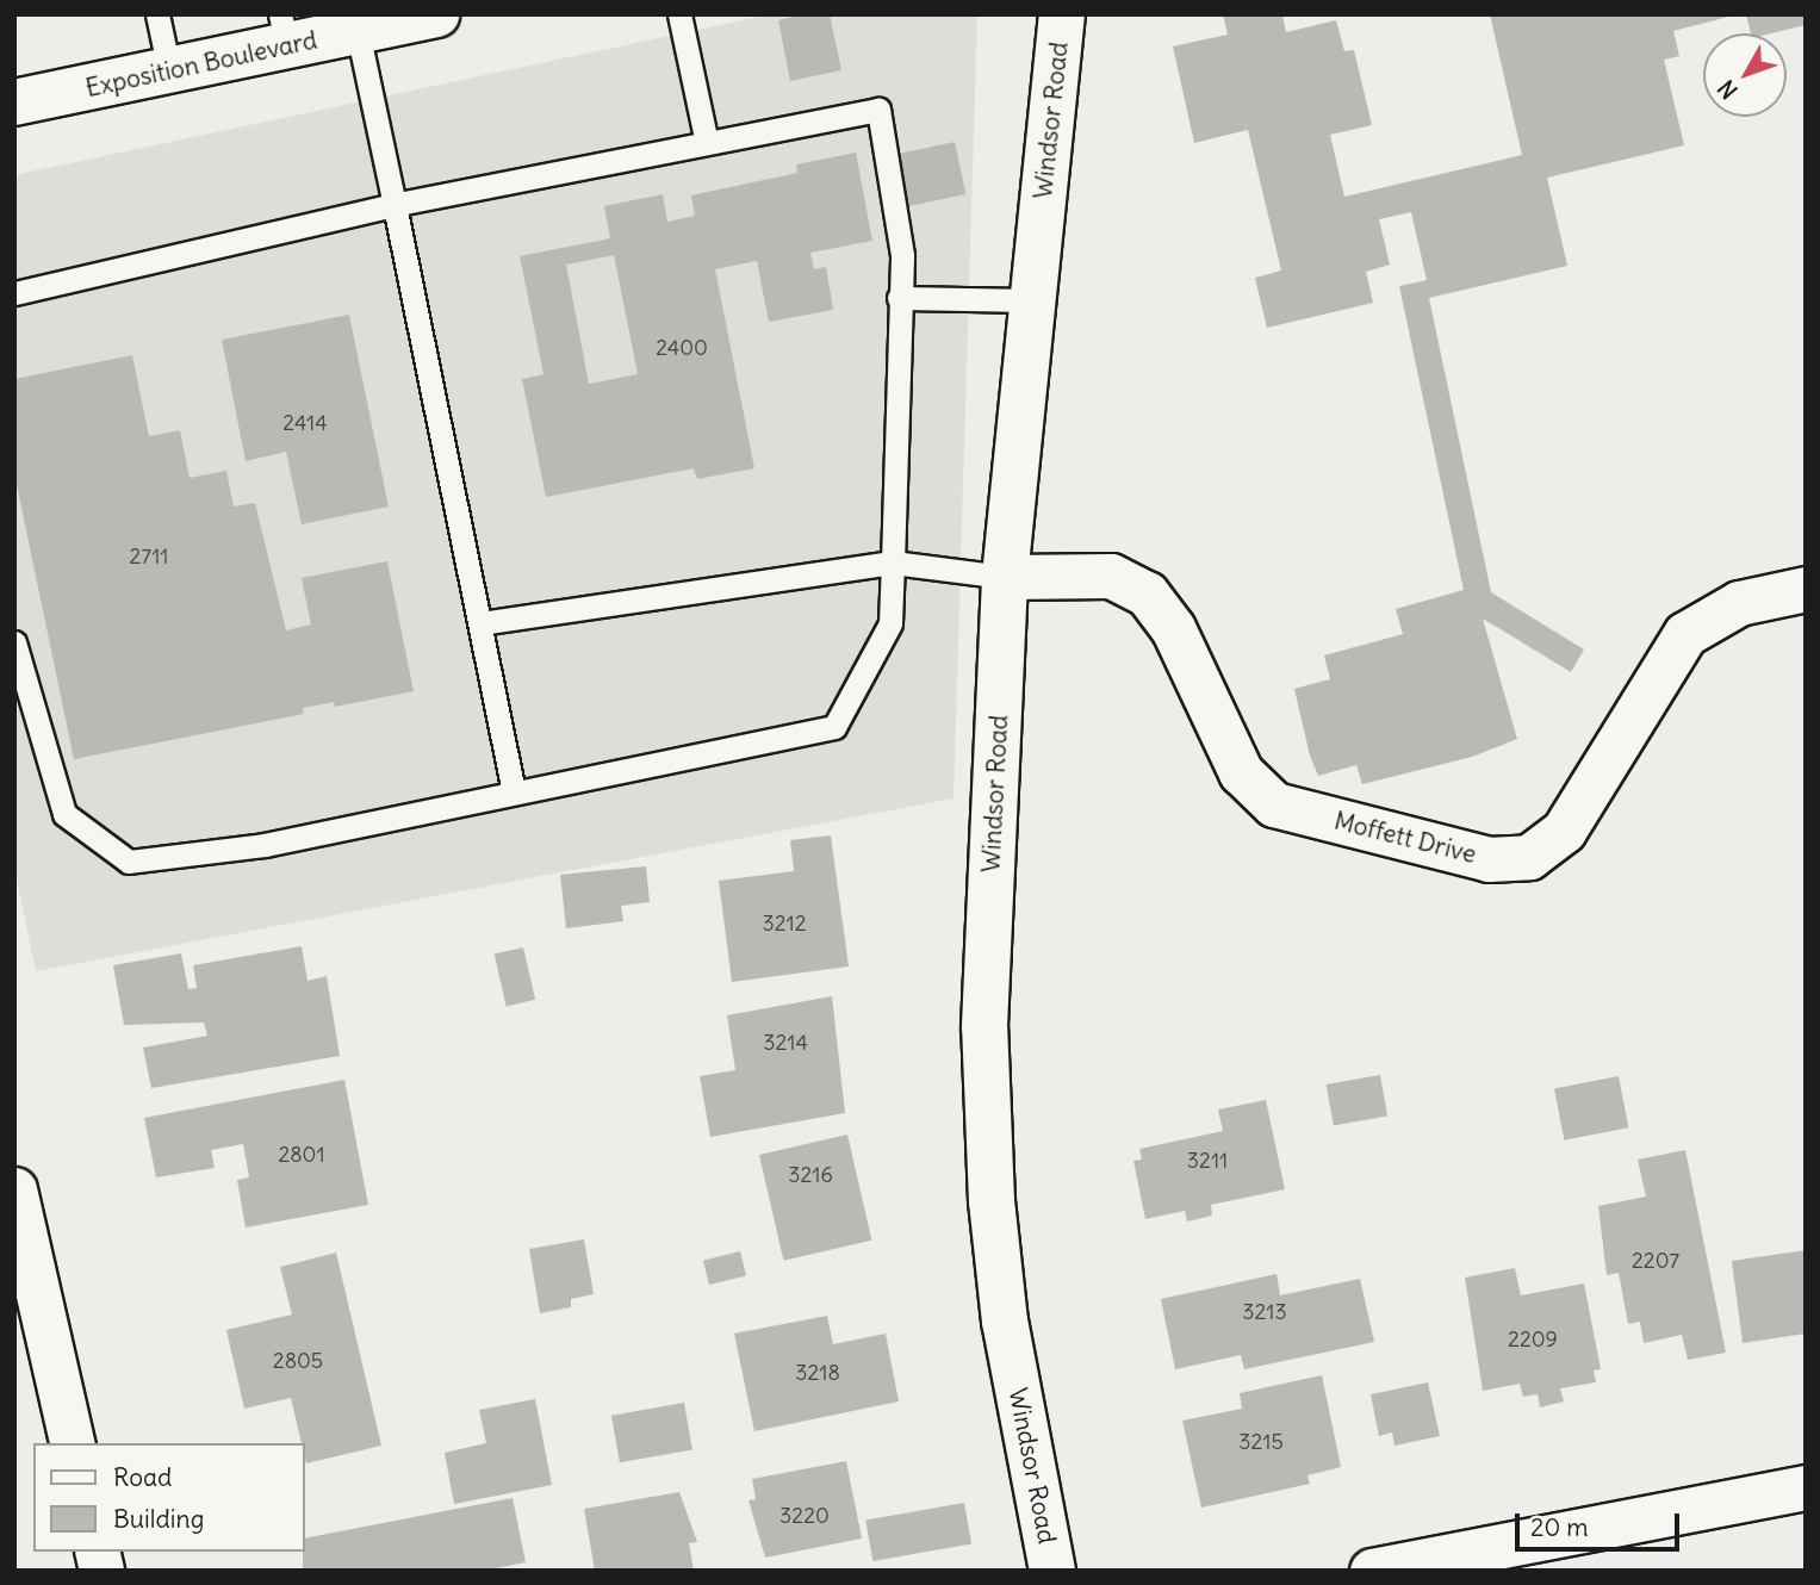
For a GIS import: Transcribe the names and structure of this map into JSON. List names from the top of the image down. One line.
{"streets":{"street":["Exposition Boulevard","Windsor Road","Moffett Drive"]},"crossings":[["Windsor Road","Moffett Drive"]],"house_numbers":["2400","2414","2711","3212","3214","2801","3211","3216","2207","3213","2209","2805","3218","3215","3220"],"legend":["Road","Building"],"scale_bar":"20 m","north":"bottom left"}
